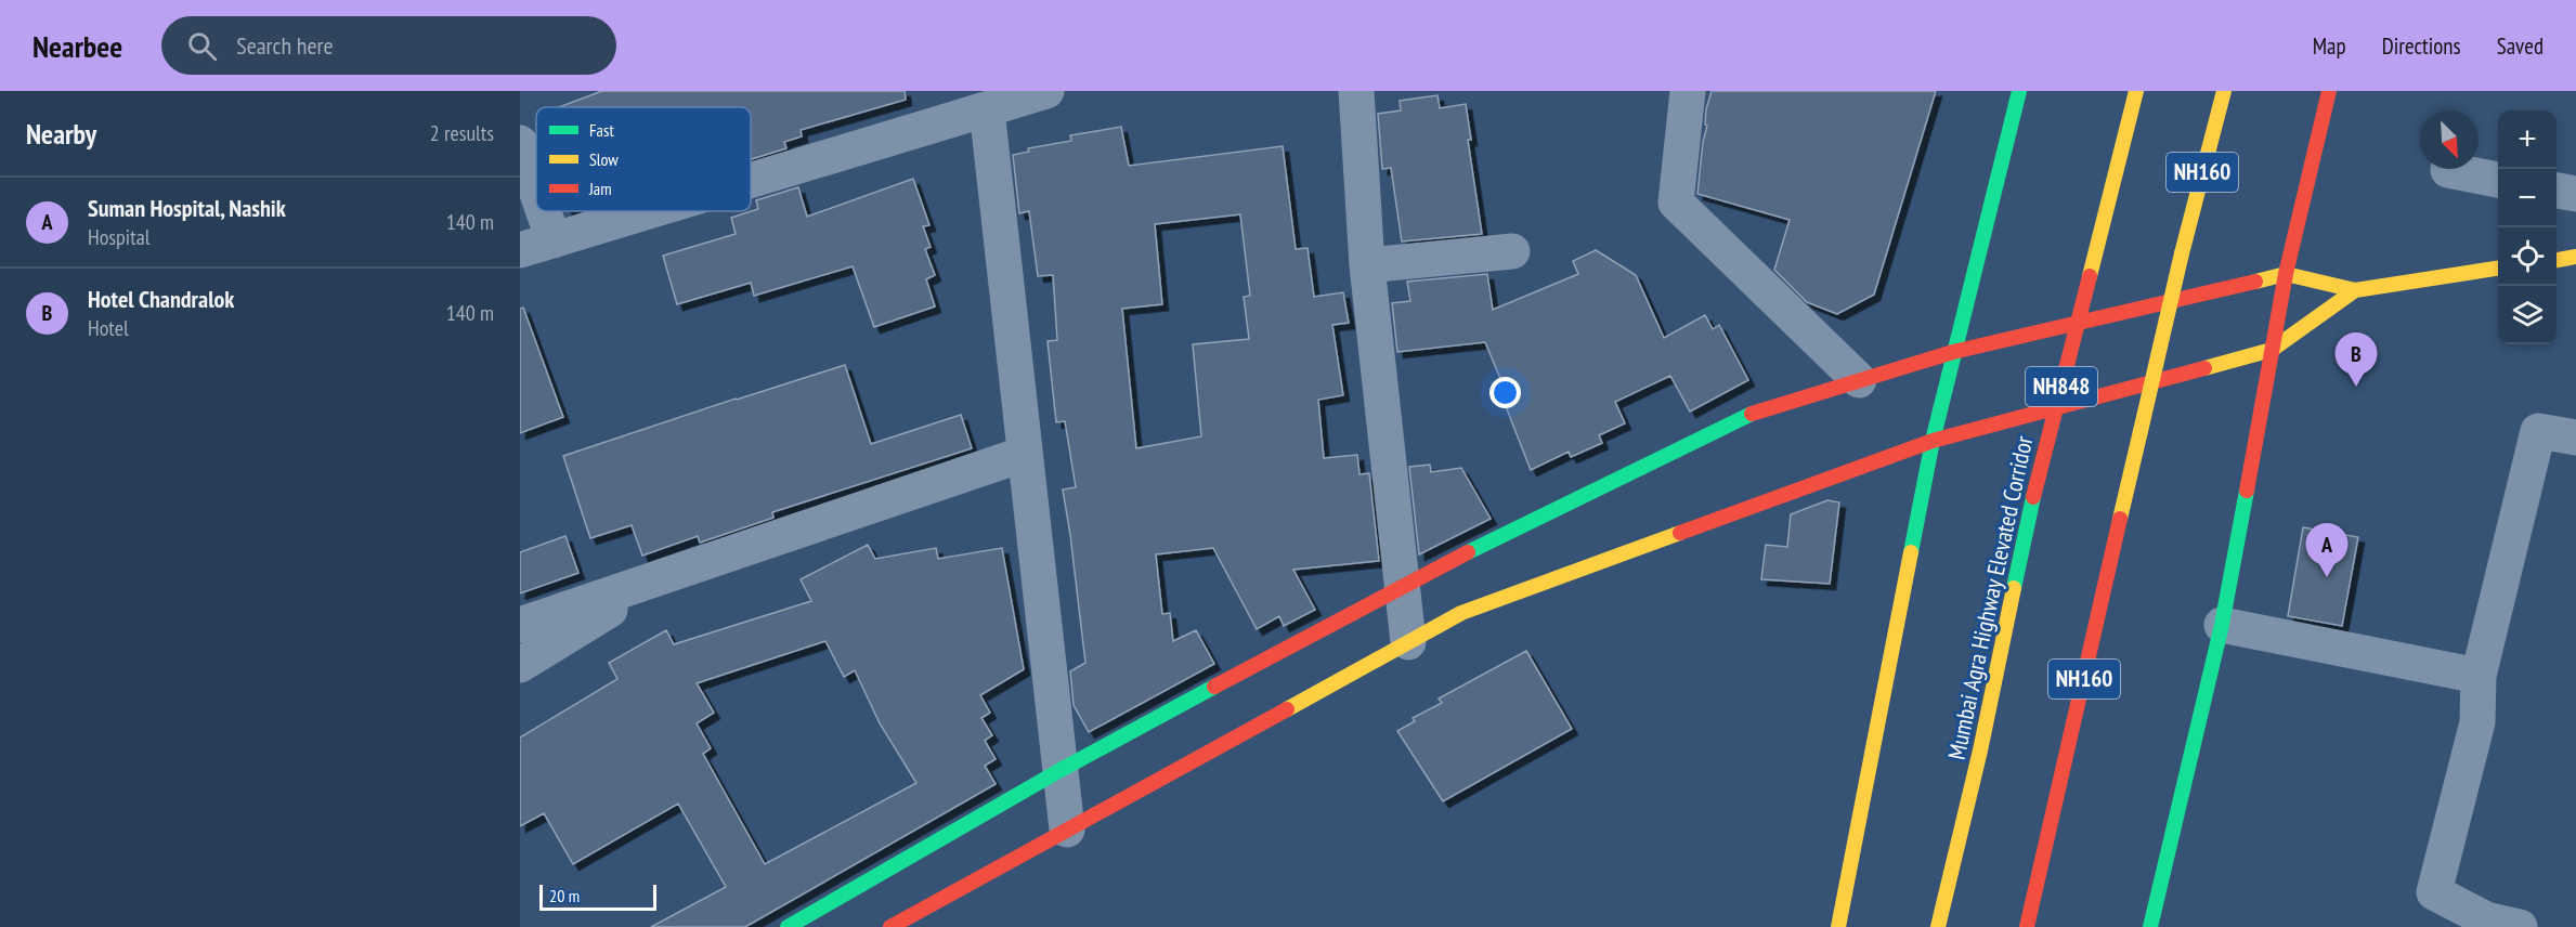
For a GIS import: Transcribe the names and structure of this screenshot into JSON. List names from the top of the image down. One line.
{"streets":{"main road":["NH160","NH848","Mumbai Agra Highway Elevated Corridor"]},"legend":["Fast","Slow","Jam"],"scale_bar":"20 m","north":"bottom right","page":{"header":"Nearbee","search":"Search here","nav":["Map","Directions","Saved"],"heading":["Nearby","2 results"],"map_buttons":["+","−"],"list":[{"mark":"A","name":"Suman Hospital, Nashik","note":"Hospital","value":"140 m"},{"mark":"B","name":"Hotel Chandralok","note":"Hotel","value":"140 m"}],"pins":["B","A"],"scale":"20 m"}}
